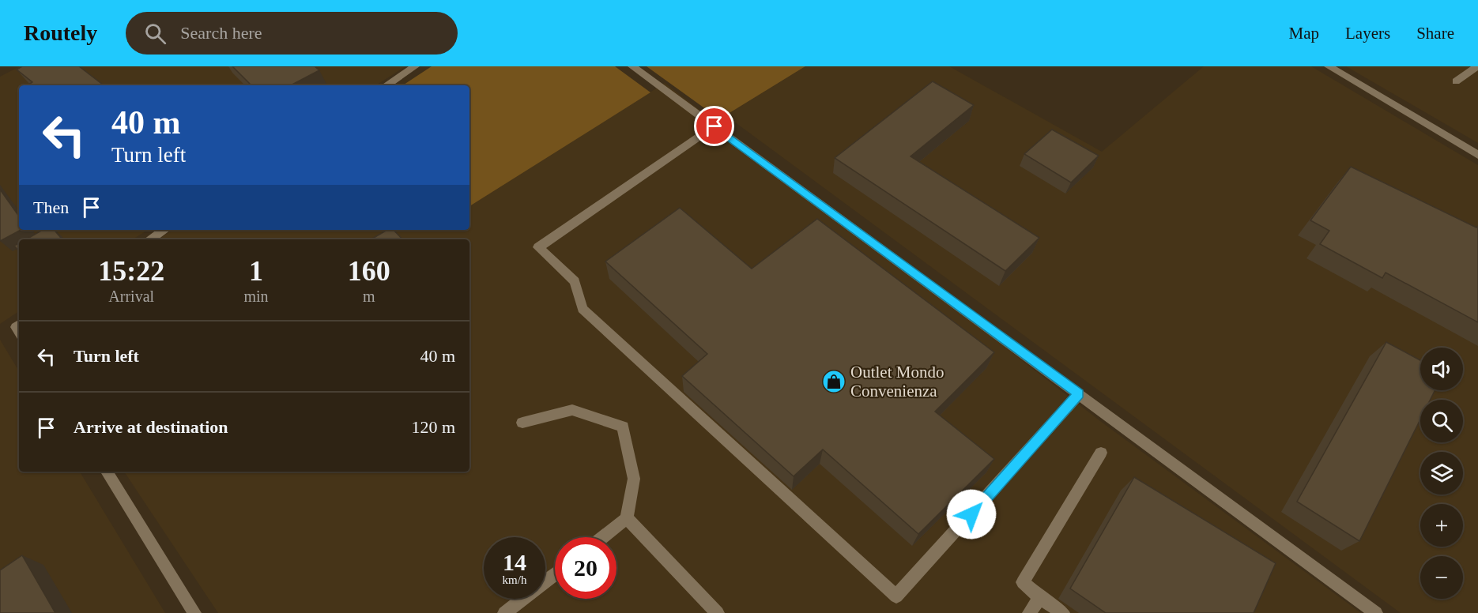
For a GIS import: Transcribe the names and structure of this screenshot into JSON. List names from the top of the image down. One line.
{"places":{"shop":["Outlet Mondo Convenienza"]},"page":{"header":"Routely","search":"Search here","nav":["Map","Layers","Share"],"turn":["40 m","Turn left"],"then":"Then","eta":["15:22","Arrival","1","min","160","m"],"list":[{"name":"Turn left","value":"40 m"},{"name":"Arrive at destination","value":"120 m"}],"map_buttons":["+","−"],"speed":"14 km/h","limit":"20"}}
